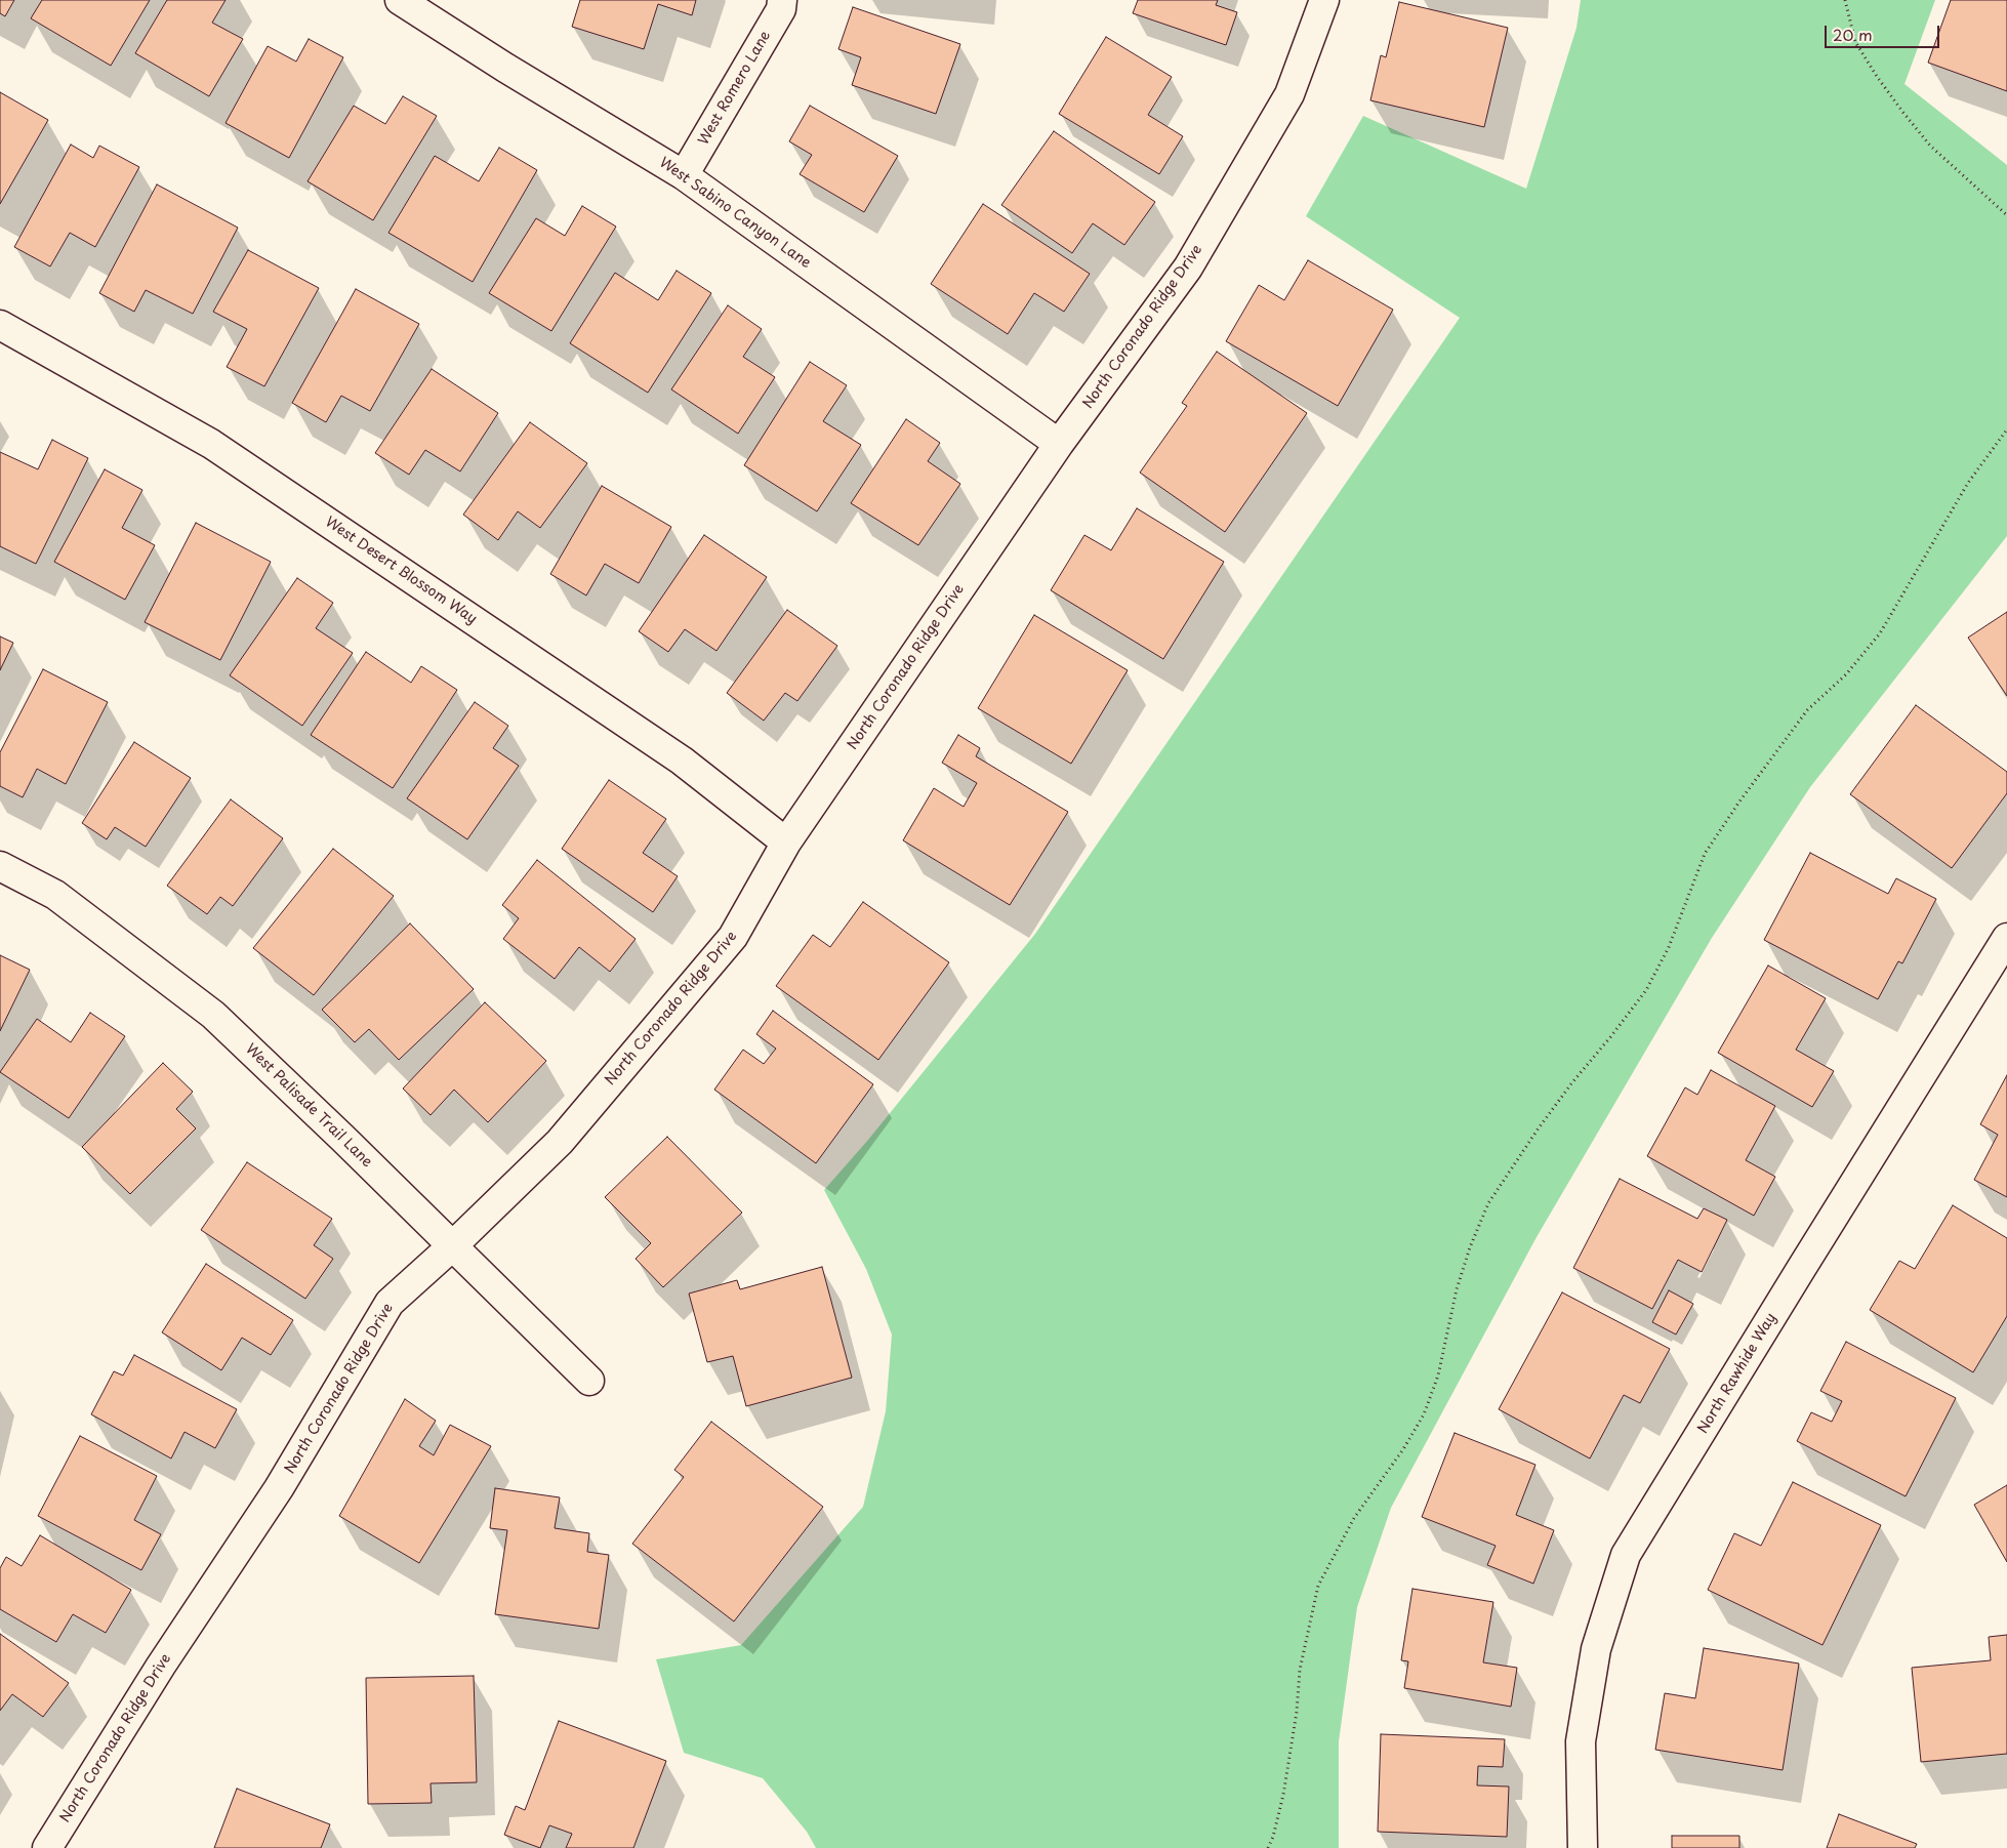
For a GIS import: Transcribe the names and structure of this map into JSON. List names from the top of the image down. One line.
{"streets":{"street":["West Romero Lane","West Sabino Canyon Lane","North Coronado Ridge Drive","West Desert Blossom Way","West Palisade Trail Lane","North Rawhide Way"]},"crossings":[["West Romero Lane","West Sabino Canyon Lane"],["West Sabino Canyon Lane","North Coronado Ridge Drive"],["North Coronado Ridge Drive","West Desert Blossom Way"],["North Coronado Ridge Drive","West Palisade Trail Lane"]],"scale_bar":"20 m"}
